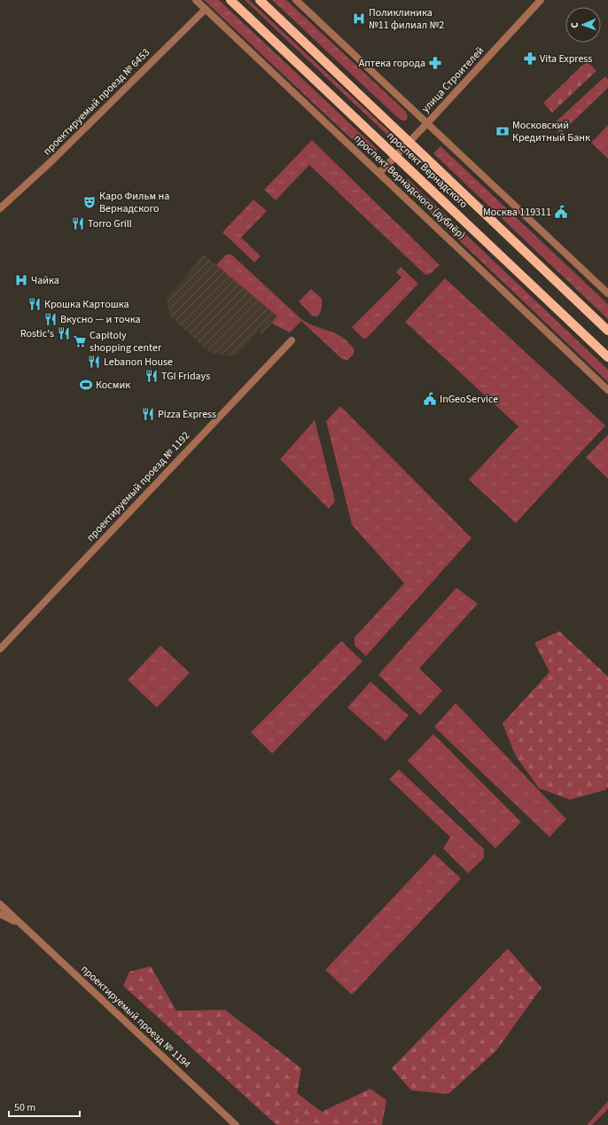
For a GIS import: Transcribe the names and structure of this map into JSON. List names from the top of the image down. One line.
{"streets":{"main road":["проспект Вернадского"],"street":["улица Строителей","проектируемый проезд № 6453","проспект Вернадского (дублёр)","проектируемый проезд № 1192","проектируемый проезд № 1194"]},"crossings":[["улица Строителей","проспект Вернадского"],["улица Строителей","проспект Вернадского (дублёр)"],["проектируемый проезд № 6453","проспект Вернадского (дублёр)"]],"places":{"hospital":["Поликлиника №11 филиал №2","Чайка"],"pharmacy":["Vita Express","Аптека города"],"bank":["Московский Кредитный Банк"],"theatre":["Каро Фильм на Вернадского"],"public building":["Москва 119311","InGeoService"],"restaurant":["Torro Grill","Крошка Картошка","Вкусно — и точка","Rostic's","Lebanon House","TGI Fridays","Pizza Express"],"supermarket":["Capitoly shopping center"],"sports":["Космик"]},"scale_bar":"50 m","north":"left"}
